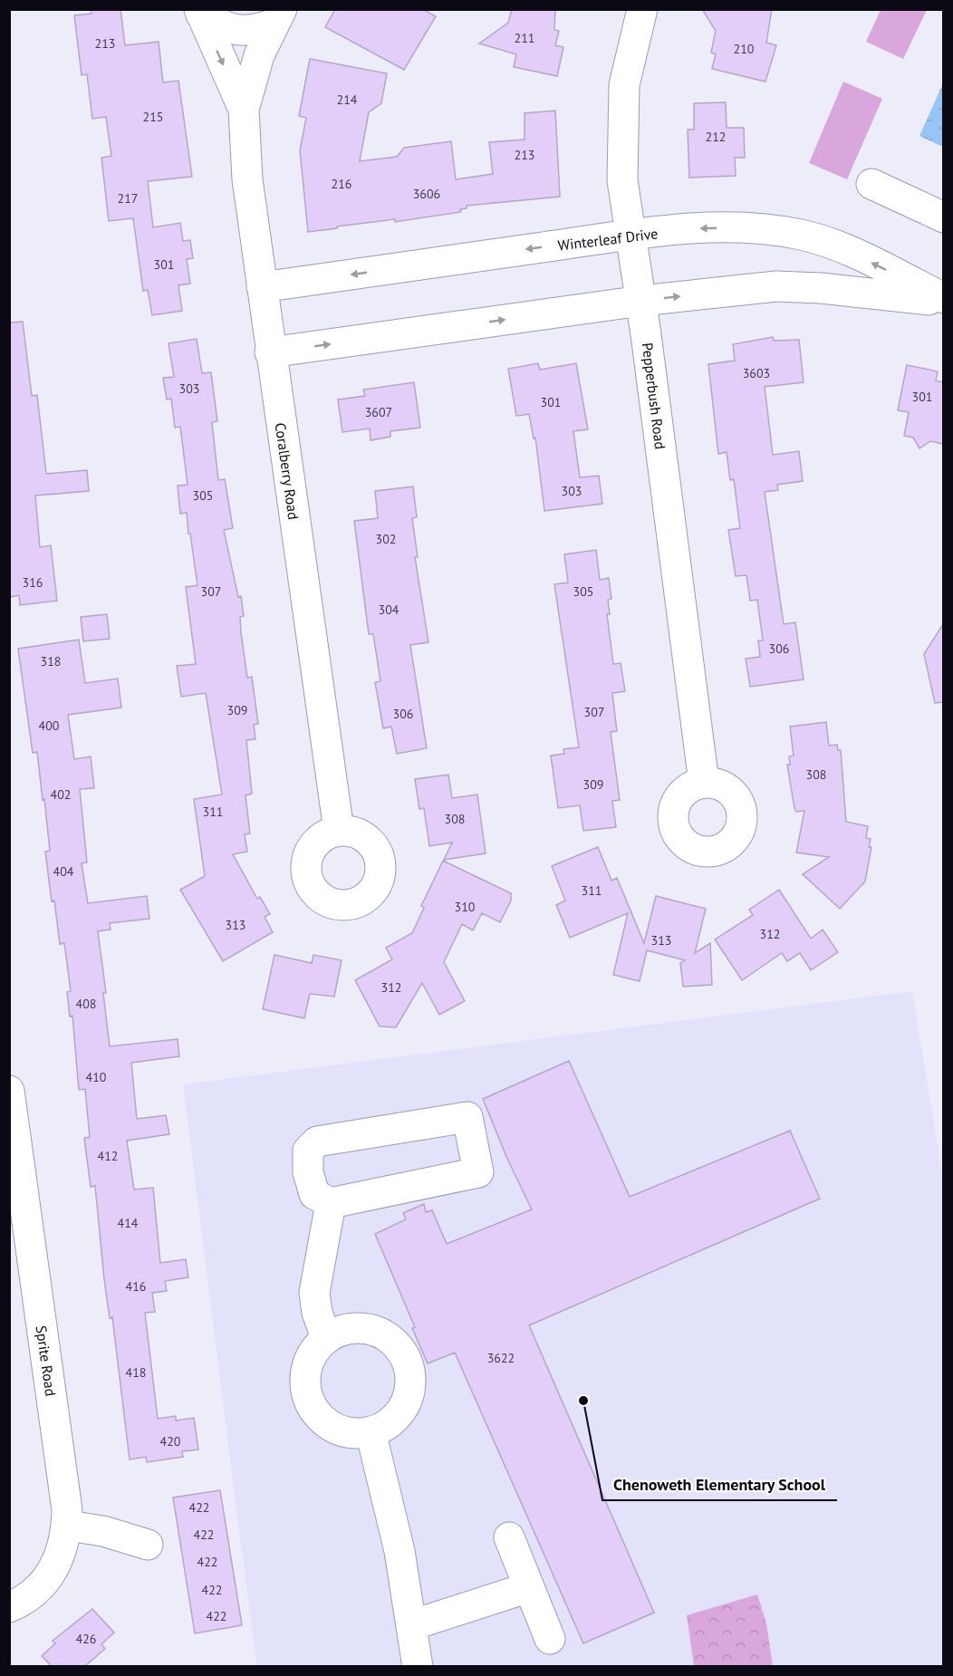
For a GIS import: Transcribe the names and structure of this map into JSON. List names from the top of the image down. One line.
{"streets":{"street":["Winterleaf Drive","Pepperbush Road","Coralberry Road","Sprite Road"]},"crossings":[["Winterleaf Drive","Pepperbush Road"],["Winterleaf Drive","Coralberry Road"]],"places":["Chenoweth Elementary School"],"house_numbers":["211","213","210","214","215","212","213","216","3606","217","301","3603","303","301","301","3607","303","305","302","316","307","305","304","306","318","309","307","306","400","308","309","402","311","308","404","311","310","313","312","313","312","408","410","412","414","416","3622","418","420","422","422","422","422","422","426"]}
